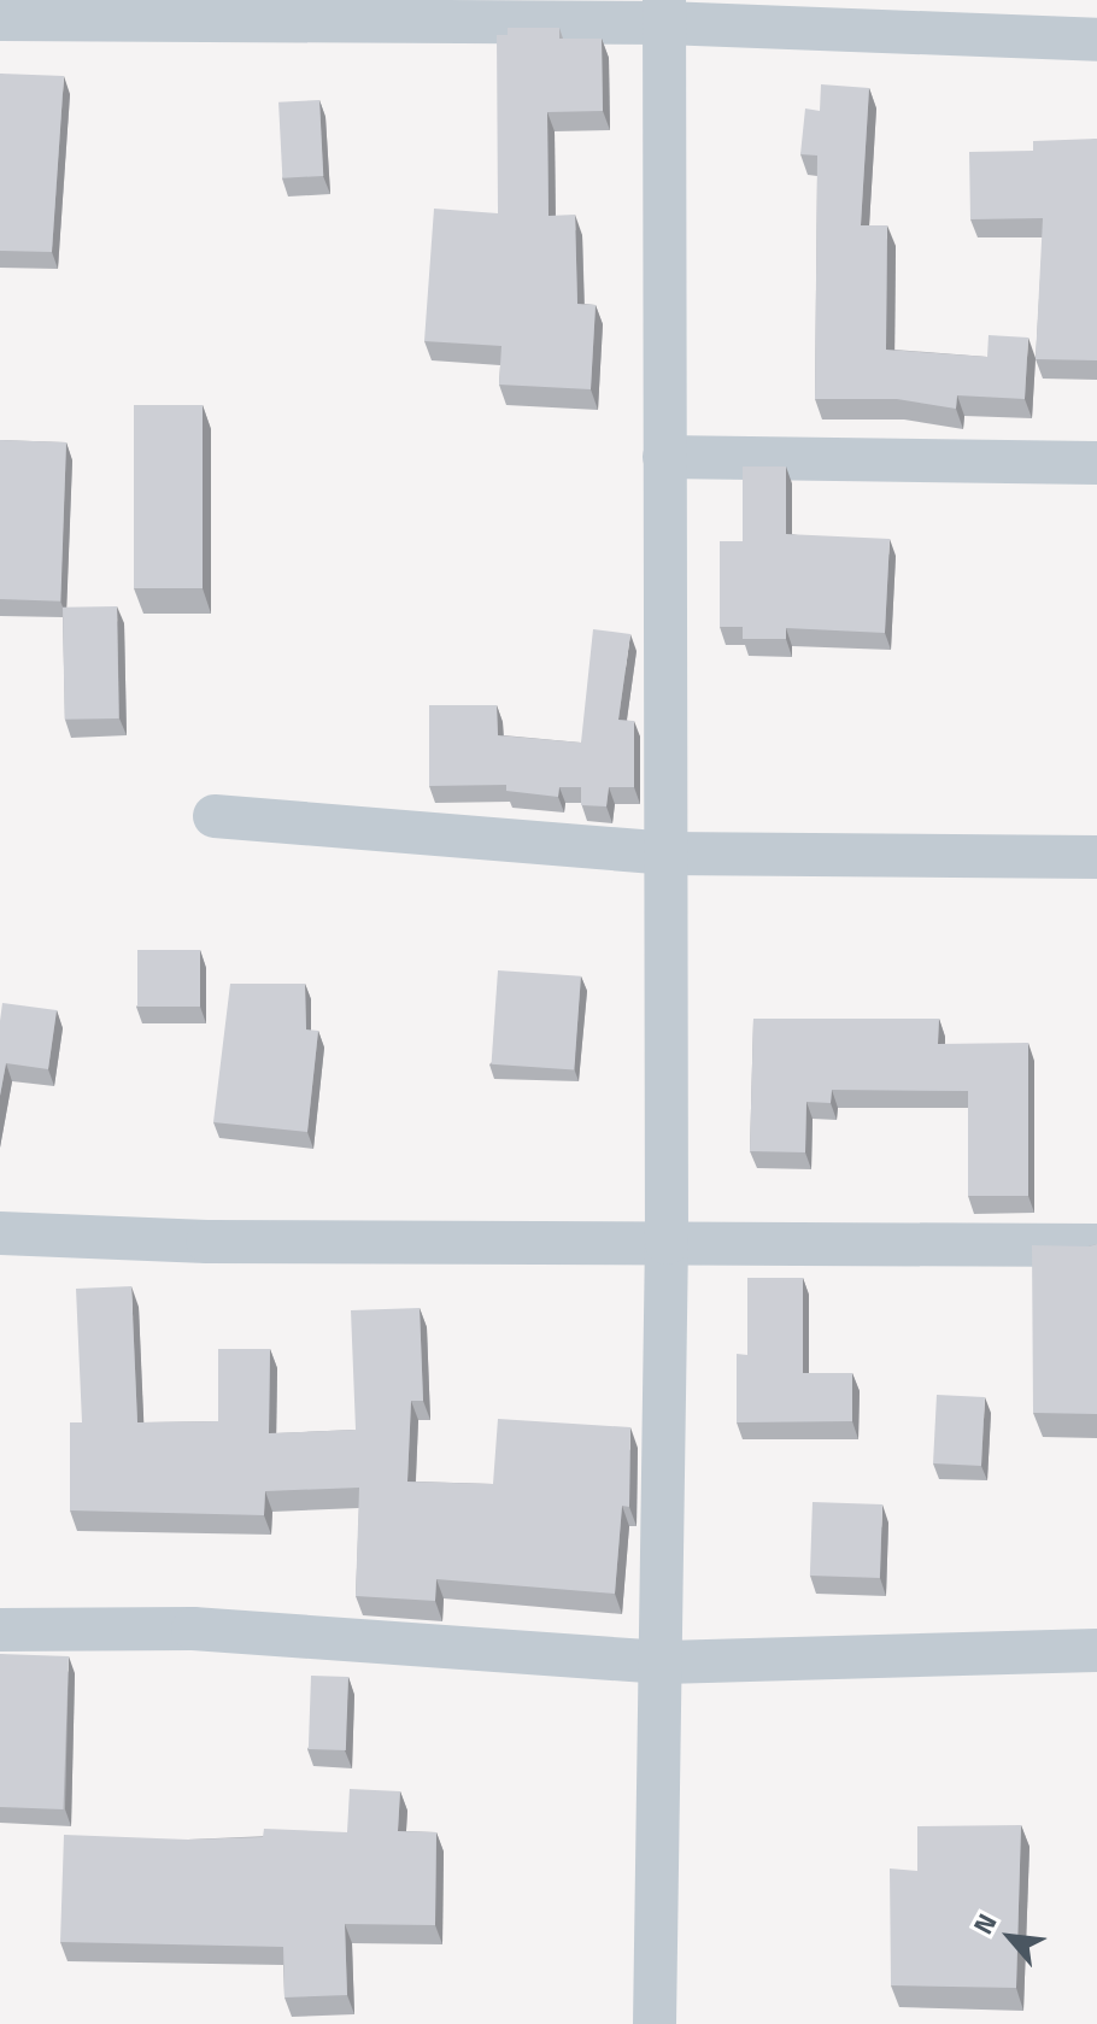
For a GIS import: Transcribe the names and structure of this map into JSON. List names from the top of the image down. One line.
{"north":"top left"}
